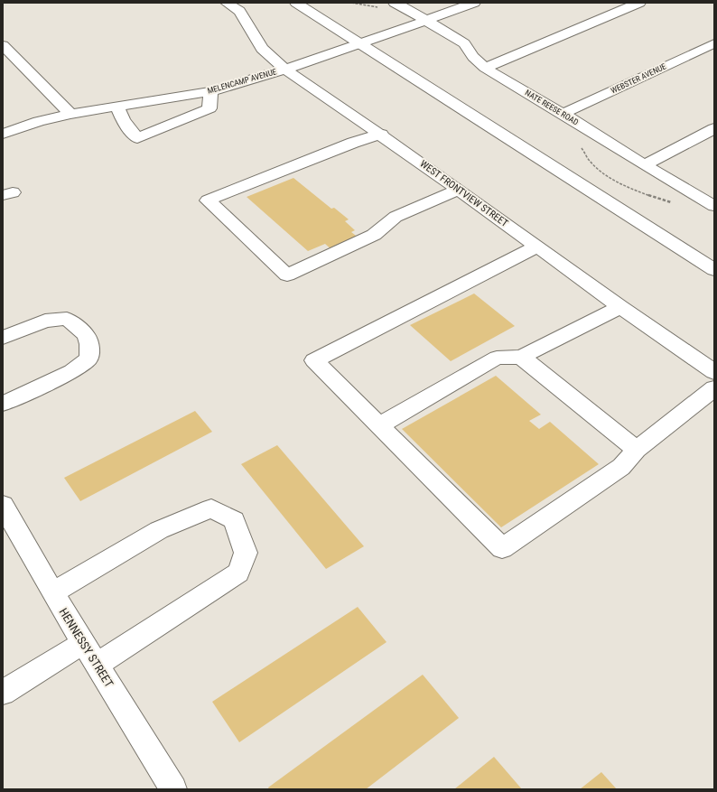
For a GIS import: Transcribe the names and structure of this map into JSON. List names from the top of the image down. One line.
{"streets":{"main road":["WEBSTER AVENUE","MELENCAMP AVENUE","NATE REESE ROAD","WEST FRONTVIEW STREET","HENNESSY STREET"]},"crossings":[["WEBSTER AVENUE","NATE REESE ROAD"],["MELENCAMP AVENUE","NATE REESE ROAD"],["MELENCAMP AVENUE","WEST FRONTVIEW STREET"]]}
